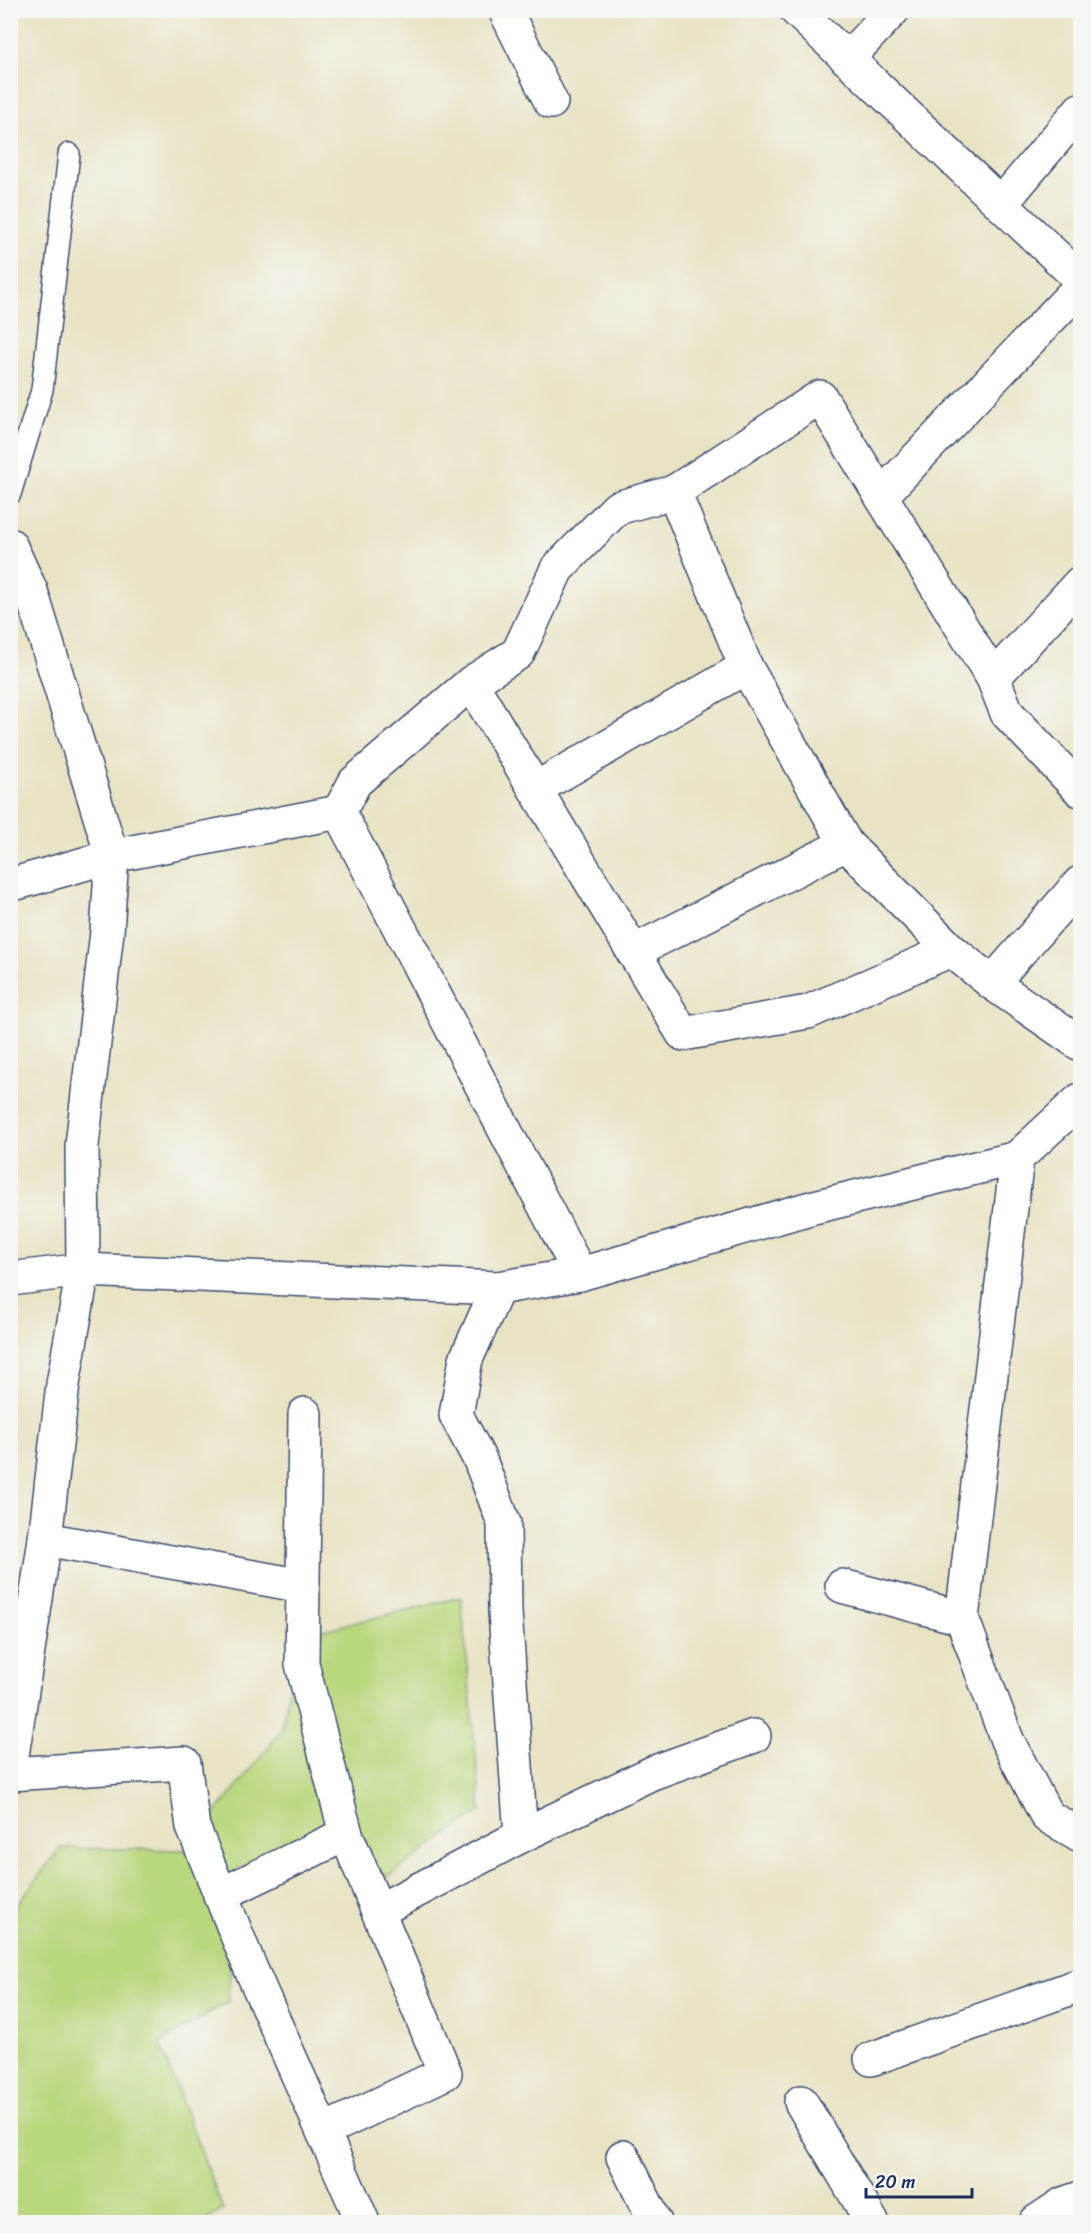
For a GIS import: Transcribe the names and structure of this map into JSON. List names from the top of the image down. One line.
{"scale_bar":"20 m"}
